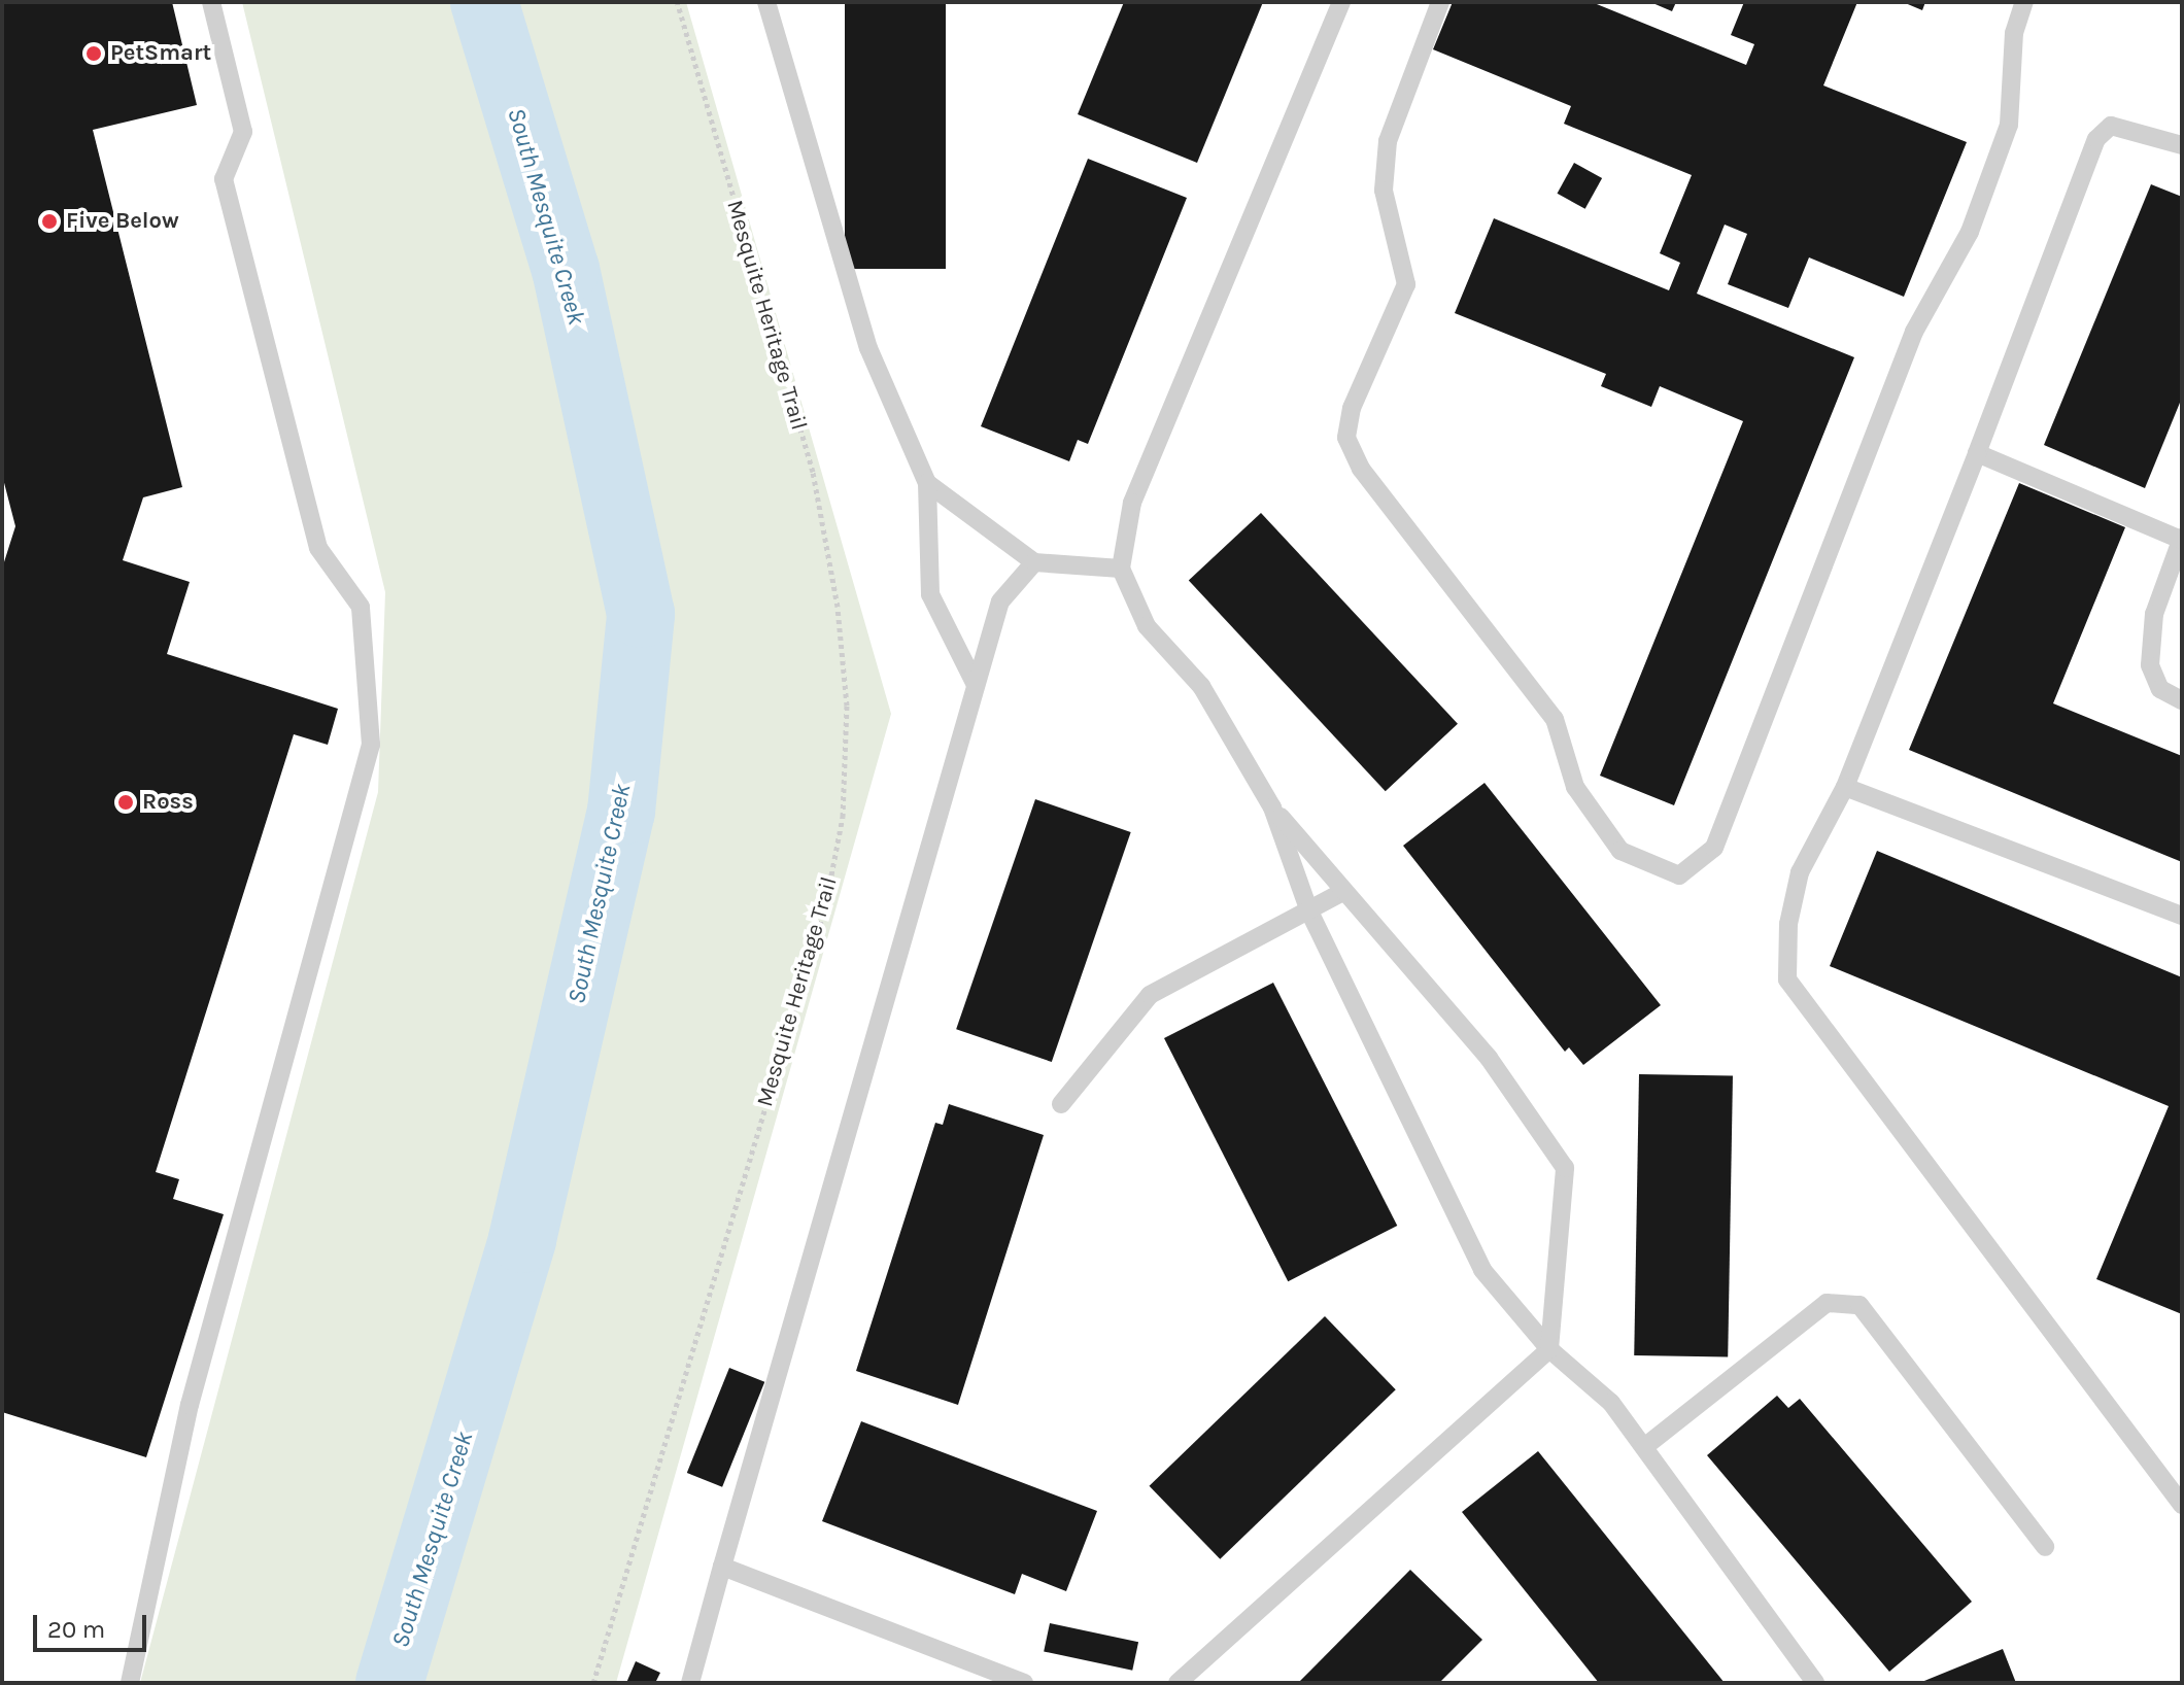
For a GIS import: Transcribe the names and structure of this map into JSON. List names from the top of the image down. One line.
{"streets":{"path":["Mesquite Heritage Trail"]},"water":["South Mesquite Creek"],"places":["PetSmart","Five Below","Ross"],"scale_bar":"20 m"}
